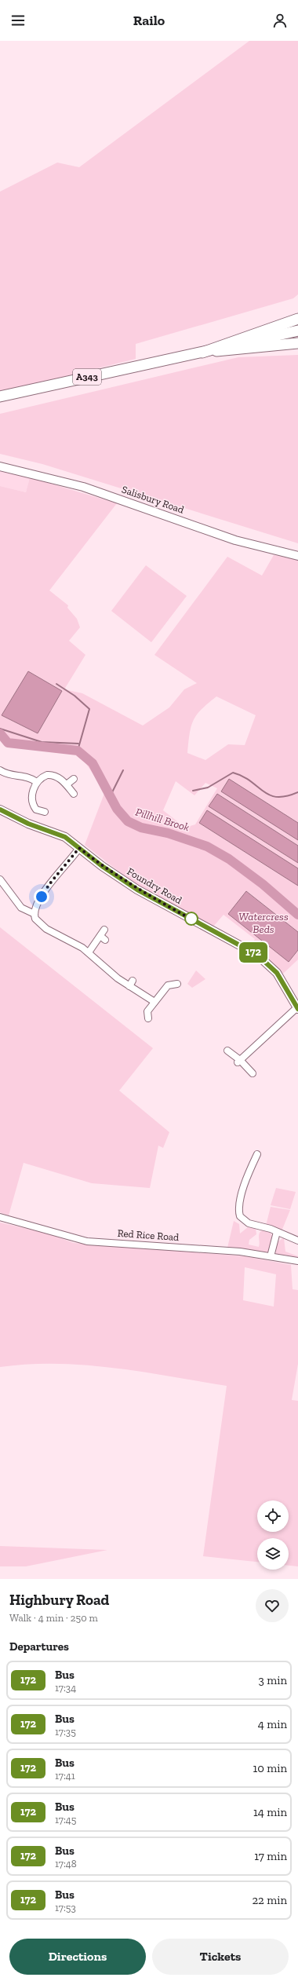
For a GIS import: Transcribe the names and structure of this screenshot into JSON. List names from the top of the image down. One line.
{"streets":{"main road":["A343"],"street":["Salisbury Road","Foundry Road","Red Rice Road"]},"water":["Pillhill Brook","Watercress Beds"],"lines":["bus line 172"],"page":{"header":"Railo","on_map":"172","heading":[["Highbury Road","Walk · 4 min · 250 m"],"Departures"],"list":[{"mark":"172","name":"Bus","note":"17:34","value":"3 min"},{"mark":"172","name":"Bus","note":"17:35","value":"4 min"},{"mark":"172","name":"Bus","note":"17:41","value":"10 min"},{"mark":"172","name":"Bus","note":"17:45","value":"14 min"},{"mark":"172","name":"Bus","note":"17:48","value":"17 min"},{"mark":"172","name":"Bus","note":"17:53","value":"22 min"}],"buttons":["Directions","Tickets"]}}
